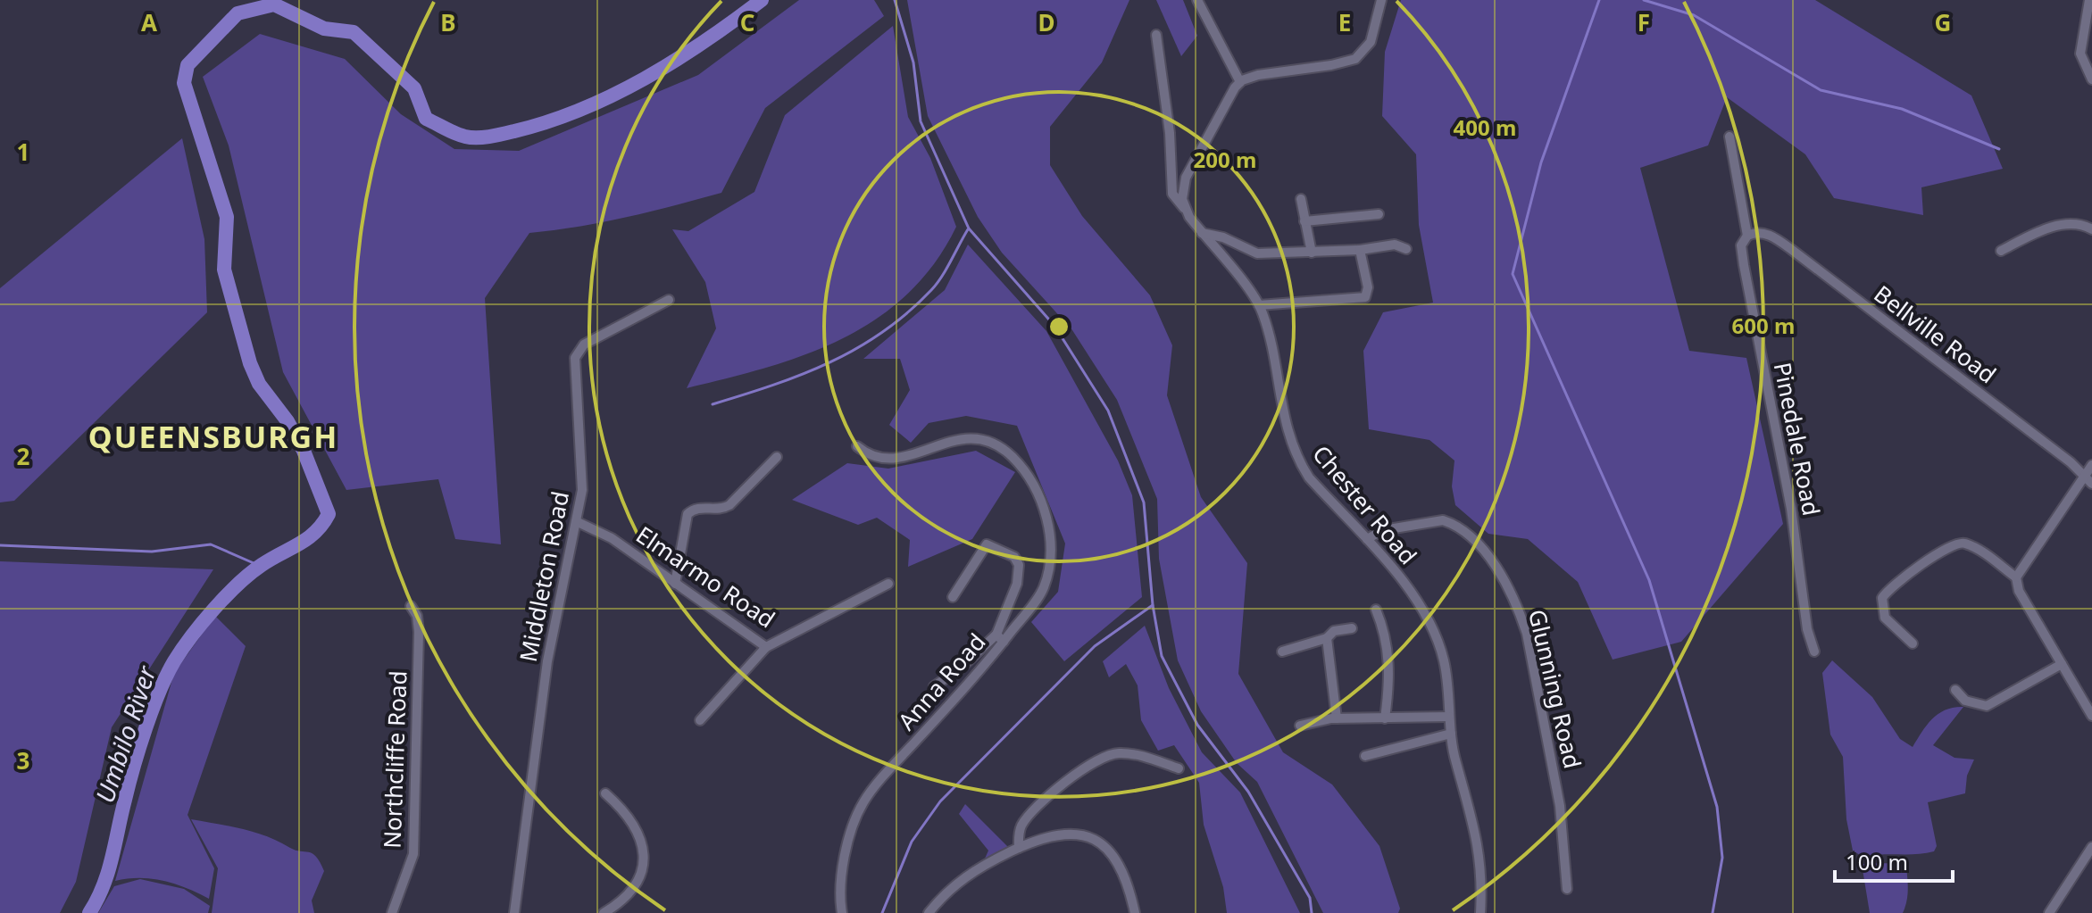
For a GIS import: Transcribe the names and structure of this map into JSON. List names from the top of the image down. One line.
{"streets":{"street":["Bellville Road","Pinedale Road","Chester Road","Middleton Road","Elmarmo Road","Anna Road","Glunning Road","Northcliffe Road"]},"crossings":[["Bellville Road","Pinedale Road"],["Chester Road","Glunning Road"],["Middleton Road","Elmarmo Road"]],"districts":["QUEENSBURGH"],"water":["Umbilo River"],"scale_bar":"100 m","grid":{"columns":["A","B","C","D","E","F","G"],"rows":["1","2","3"]},"rings":["400 m","200 m","600 m"]}
